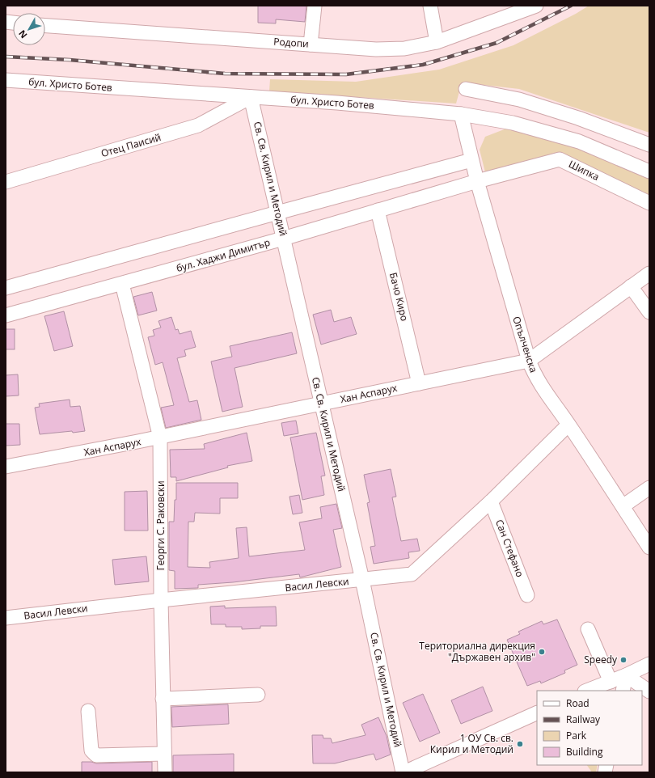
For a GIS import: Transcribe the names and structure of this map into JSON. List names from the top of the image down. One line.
{"streets":{"street":["Родопи","бул. Христо Ботев","Отец Паисий","Шипка","Св. Св. Кирил и Методий","бул. Хаджи Димитър","Бачо Киро","Опълченска","Хан Аспарух","Георги С. Раковски","Сан Стефано","Васил Левски"]},"crossings":[["бул. Христо Ботев","Отец Паисий"],["бул. Христо Ботев","Св. Св. Кирил и Методий"],["бул. Христо Ботев","Опълченска"],["Отец Паисий","Св. Св. Кирил и Методий"],["Шипка","бул. Хаджи Димитър"],["Шипка","Опълченска"],["Св. Св. Кирил и Методий","бул. Хаджи Димитър"],["Св. Св. Кирил и Методий","Хан Аспарух"],["Св. Св. Кирил и Методий","Васил Левски"],["бул. Хаджи Димитър","Бачо Киро"],["бул. Хаджи Димитър","Опълченска"],["бул. Хаджи Димитър","Георги С. Раковски"],["Бачо Киро","Хан Аспарух"],["Опълченска","Хан Аспарух"],["Опълченска","Васил Левски"],["Хан Аспарух","Георги С. Раковски"],["Георги С. Раковски","Васил Левски"],["Сан Стефано","Васил Левски"]],"places":["Териториална дирекция \"Държавен архив\"","Speedy","1 ОУ Св. св. Кирил и Методий"],"legend":["Road","Railway","Park","Building"],"north":"bottom left"}
